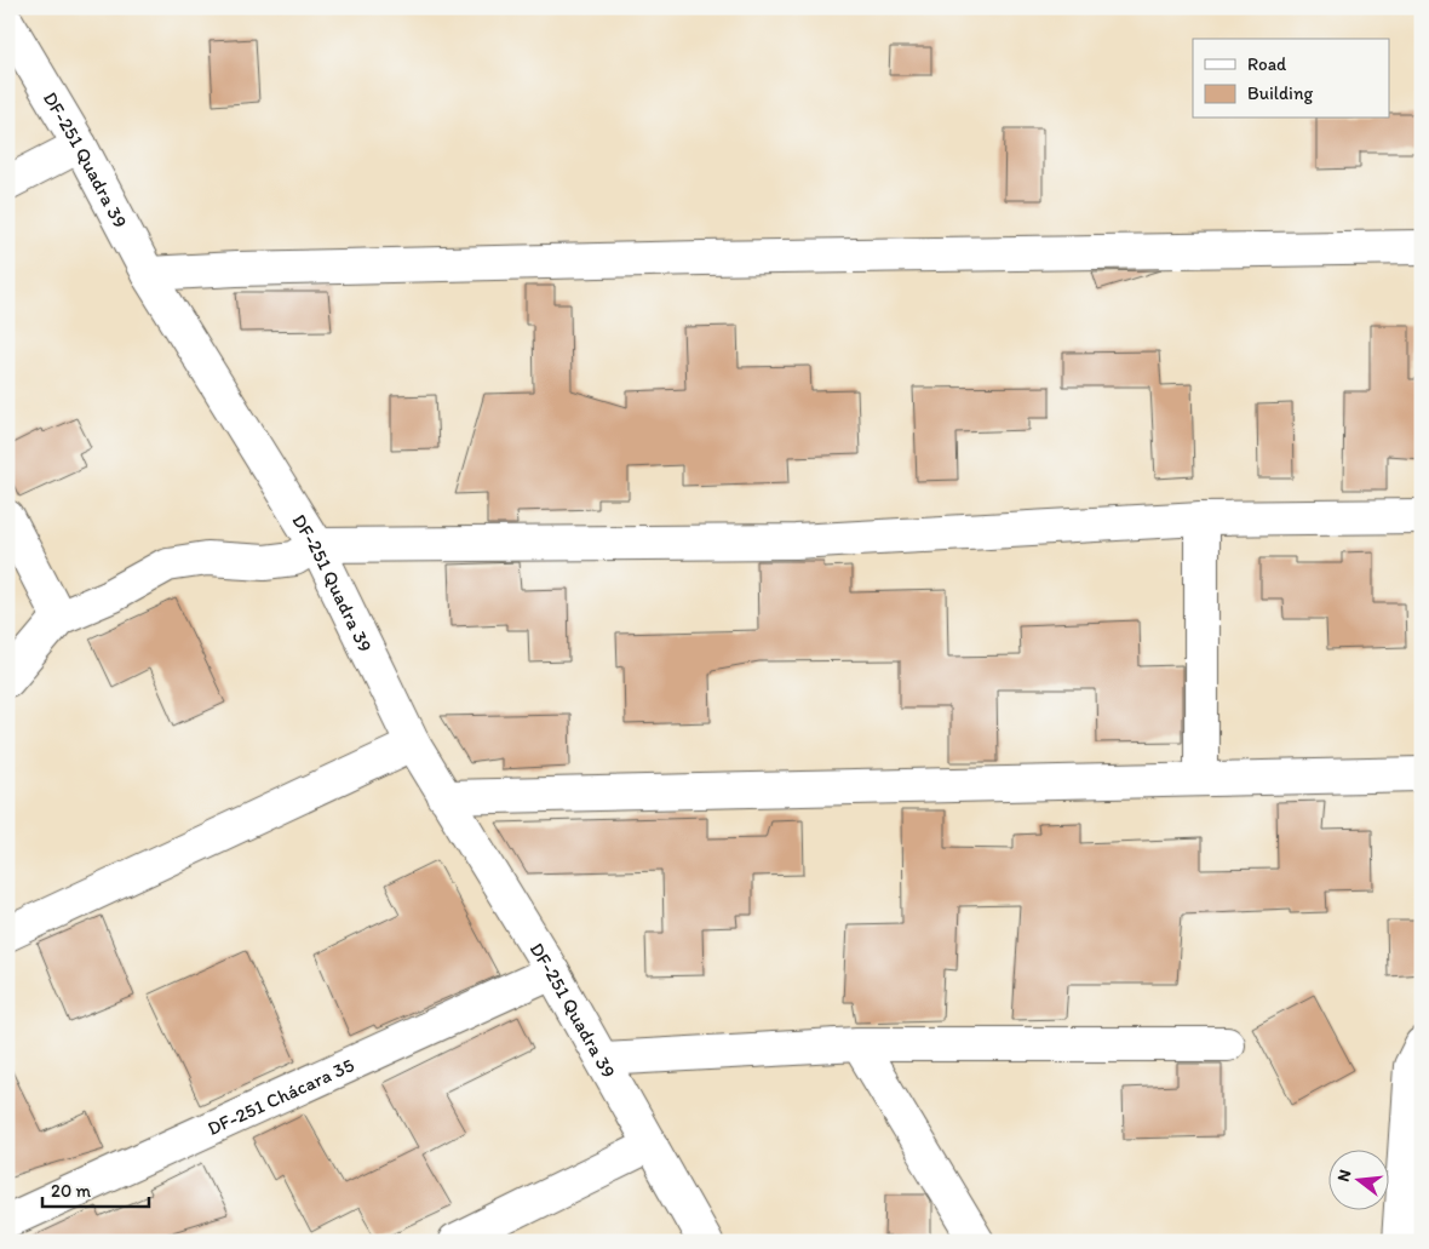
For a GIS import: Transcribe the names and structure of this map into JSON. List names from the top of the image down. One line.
{"streets":{"street":["DF-251 Quadra 39","DF-251 Chácara 35"]},"crossings":[["DF-251 Quadra 39","DF-251 Chácara 35"]],"legend":["Road","Building"],"scale_bar":"20 m","north":"left"}
